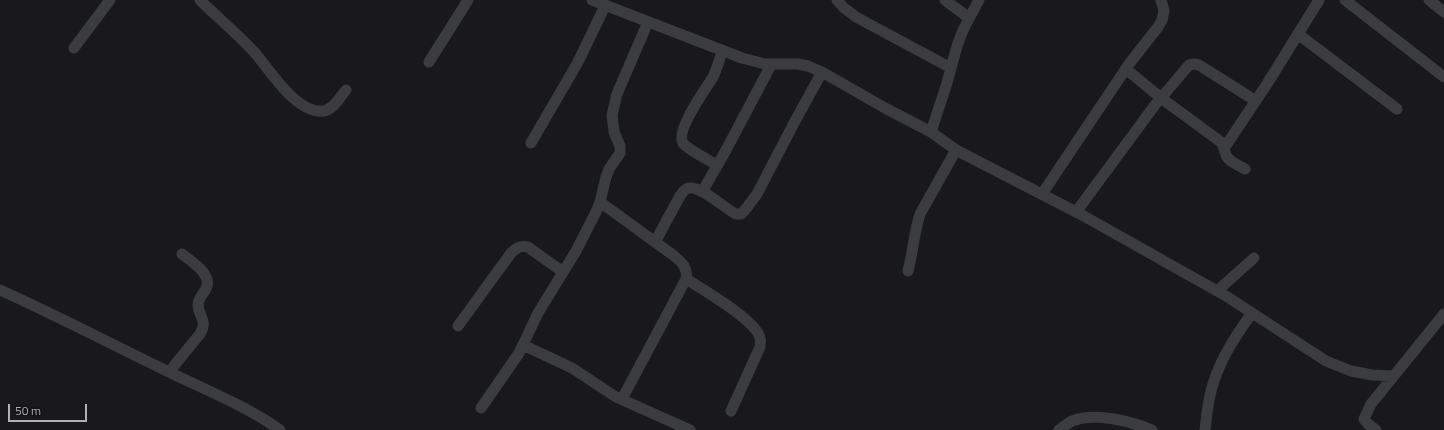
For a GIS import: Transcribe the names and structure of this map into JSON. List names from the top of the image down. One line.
{"scale_bar":"50 m"}
